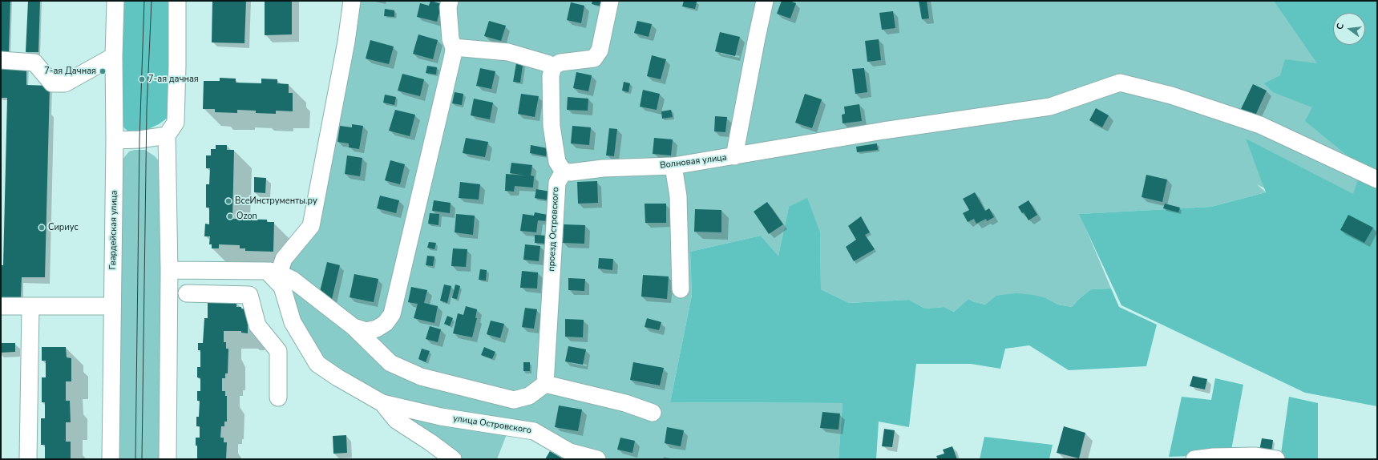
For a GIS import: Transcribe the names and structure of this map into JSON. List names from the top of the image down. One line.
{"streets":{"street":["Волновая улица","проезд Островского","Гвардейская улица","улица Островского"]},"crossings":[["Волновая улица","проезд Островского"]],"places":["7-ая Дачная","7-ая дачная","ВсеИнструменты.ру","Ozon","Сириус"],"north":"left"}
